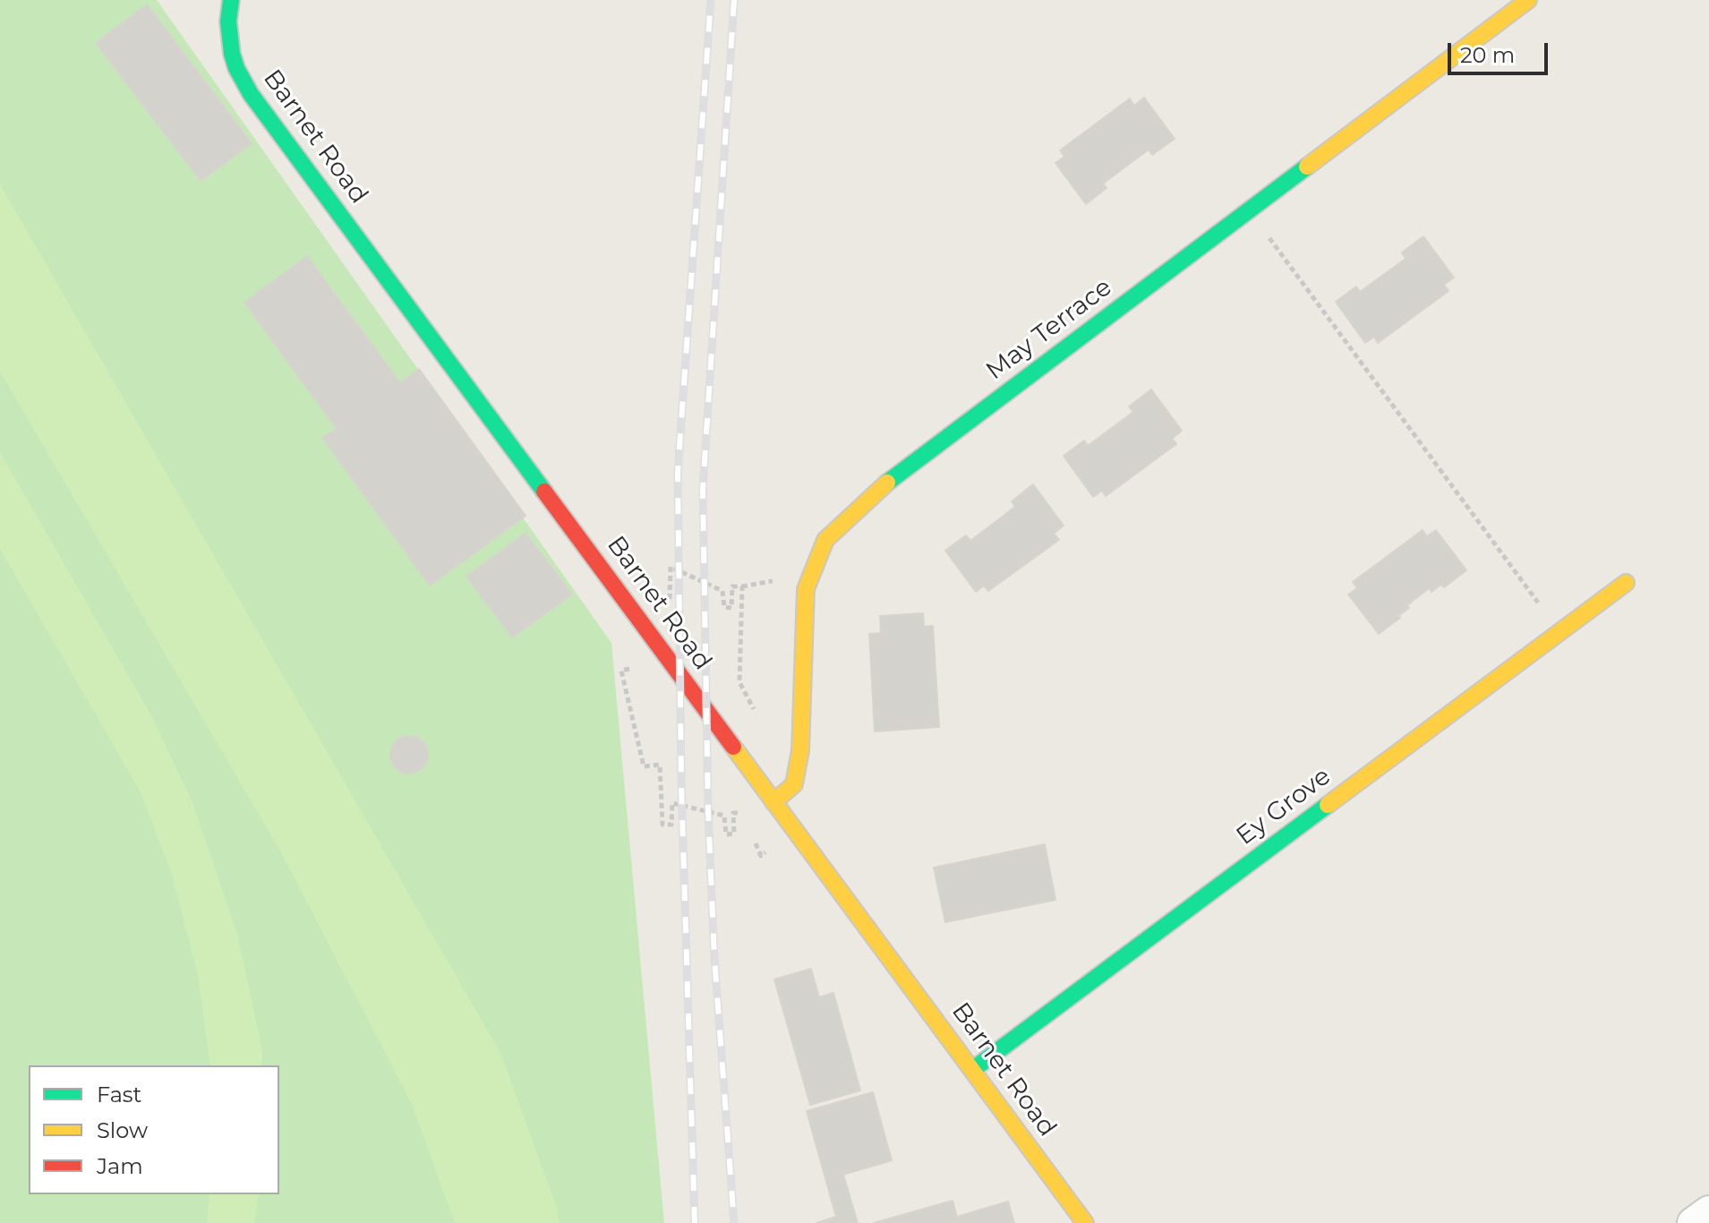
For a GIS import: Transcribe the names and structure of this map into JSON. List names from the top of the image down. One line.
{"streets":{"street":["Barnet Road","May Terrace","Ey Grove"]},"crossings":[["Barnet Road","May Terrace"],["Barnet Road","Ey Grove"]],"legend":["Fast","Slow","Jam"],"scale_bar":"20 m"}
